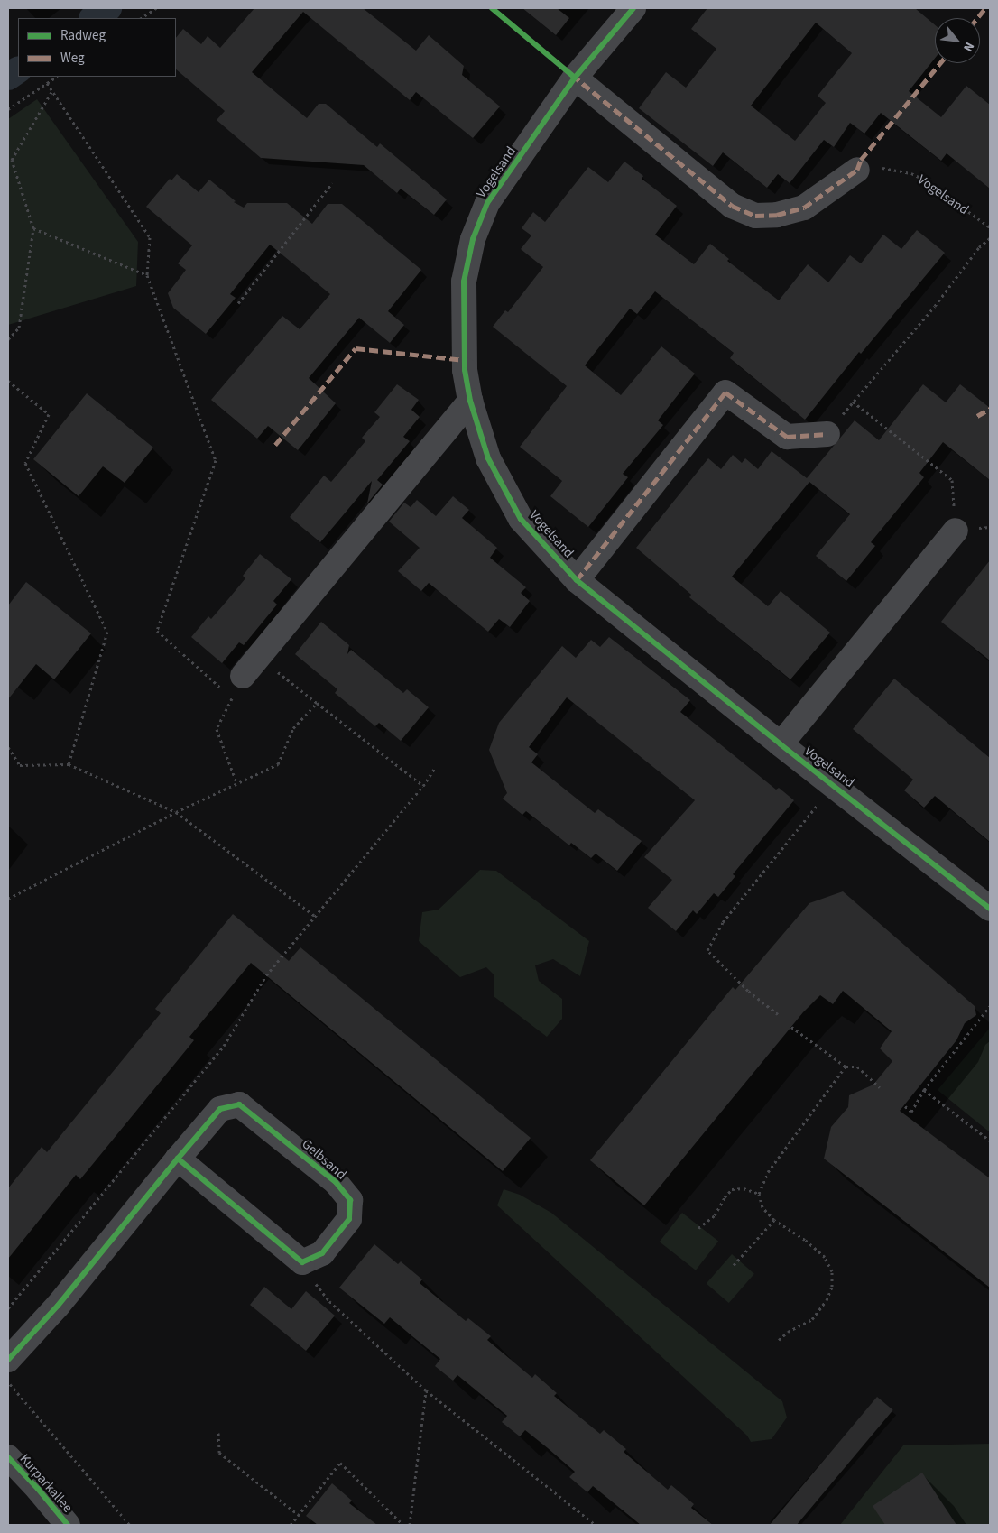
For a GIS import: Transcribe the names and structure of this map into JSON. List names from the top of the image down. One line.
{"streets":{"street":["Vogelsand","Gelbsand","Kurparkallee"]},"legend":["Radweg","Weg"],"north":"bottom right"}
